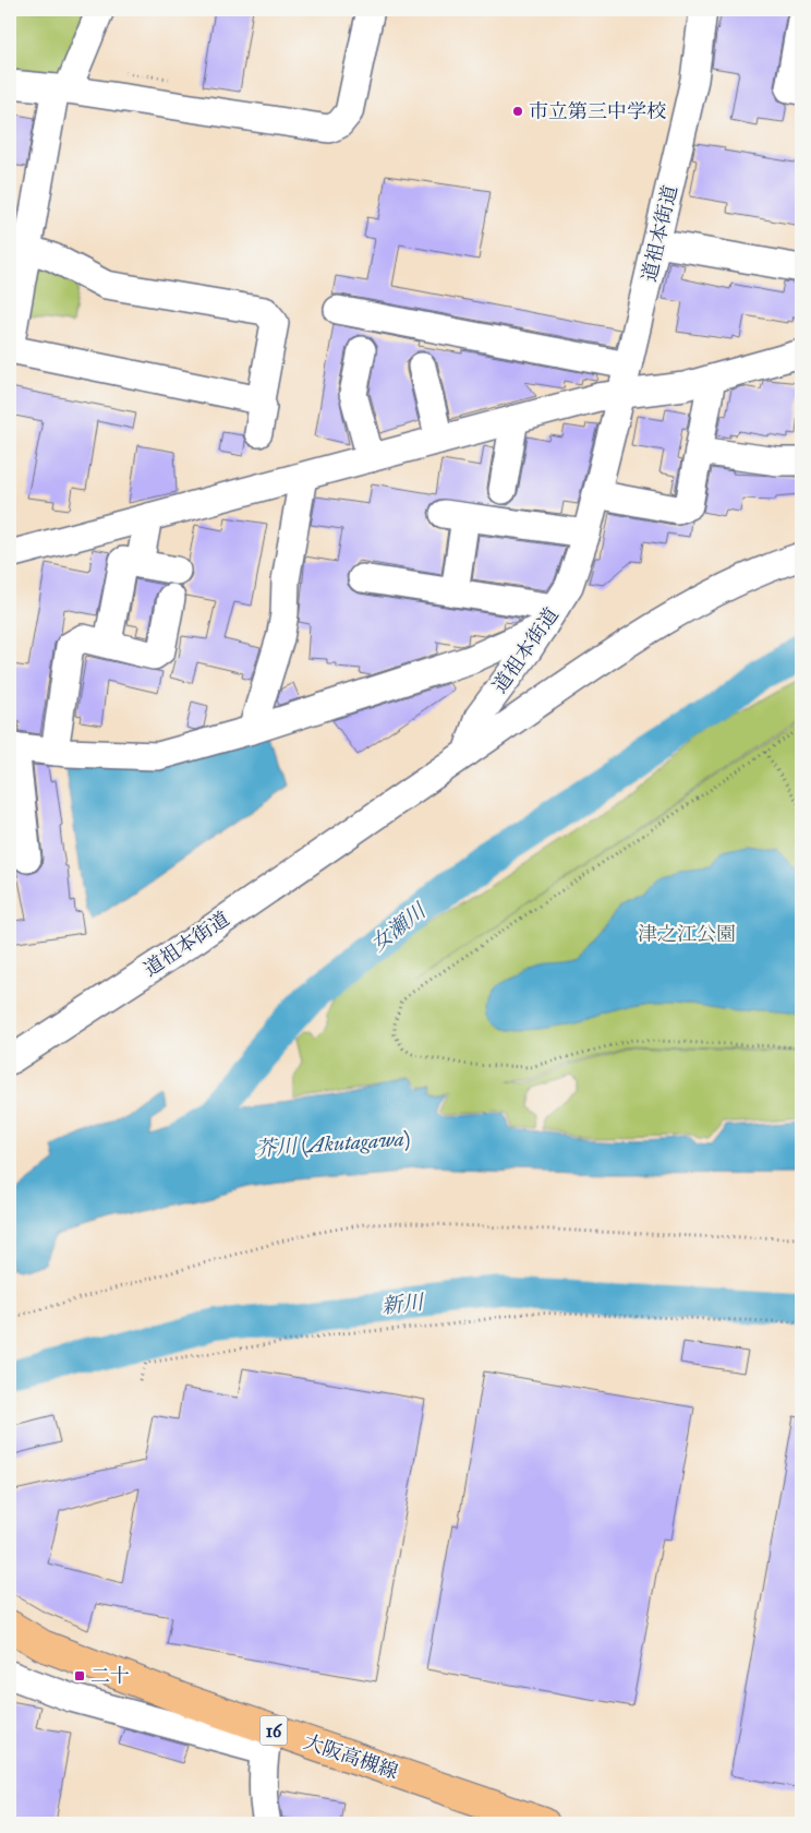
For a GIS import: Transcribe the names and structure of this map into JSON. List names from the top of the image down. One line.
{"streets":{"main road":["16","大阪高槻線"],"street":["道祖本街道"]},"water":["女瀬川","芥川 (Akutagawa)","新川"],"parks":["津之江公園"],"places":{"other":["市立第三中学校"],"transit":["二十"]}}
